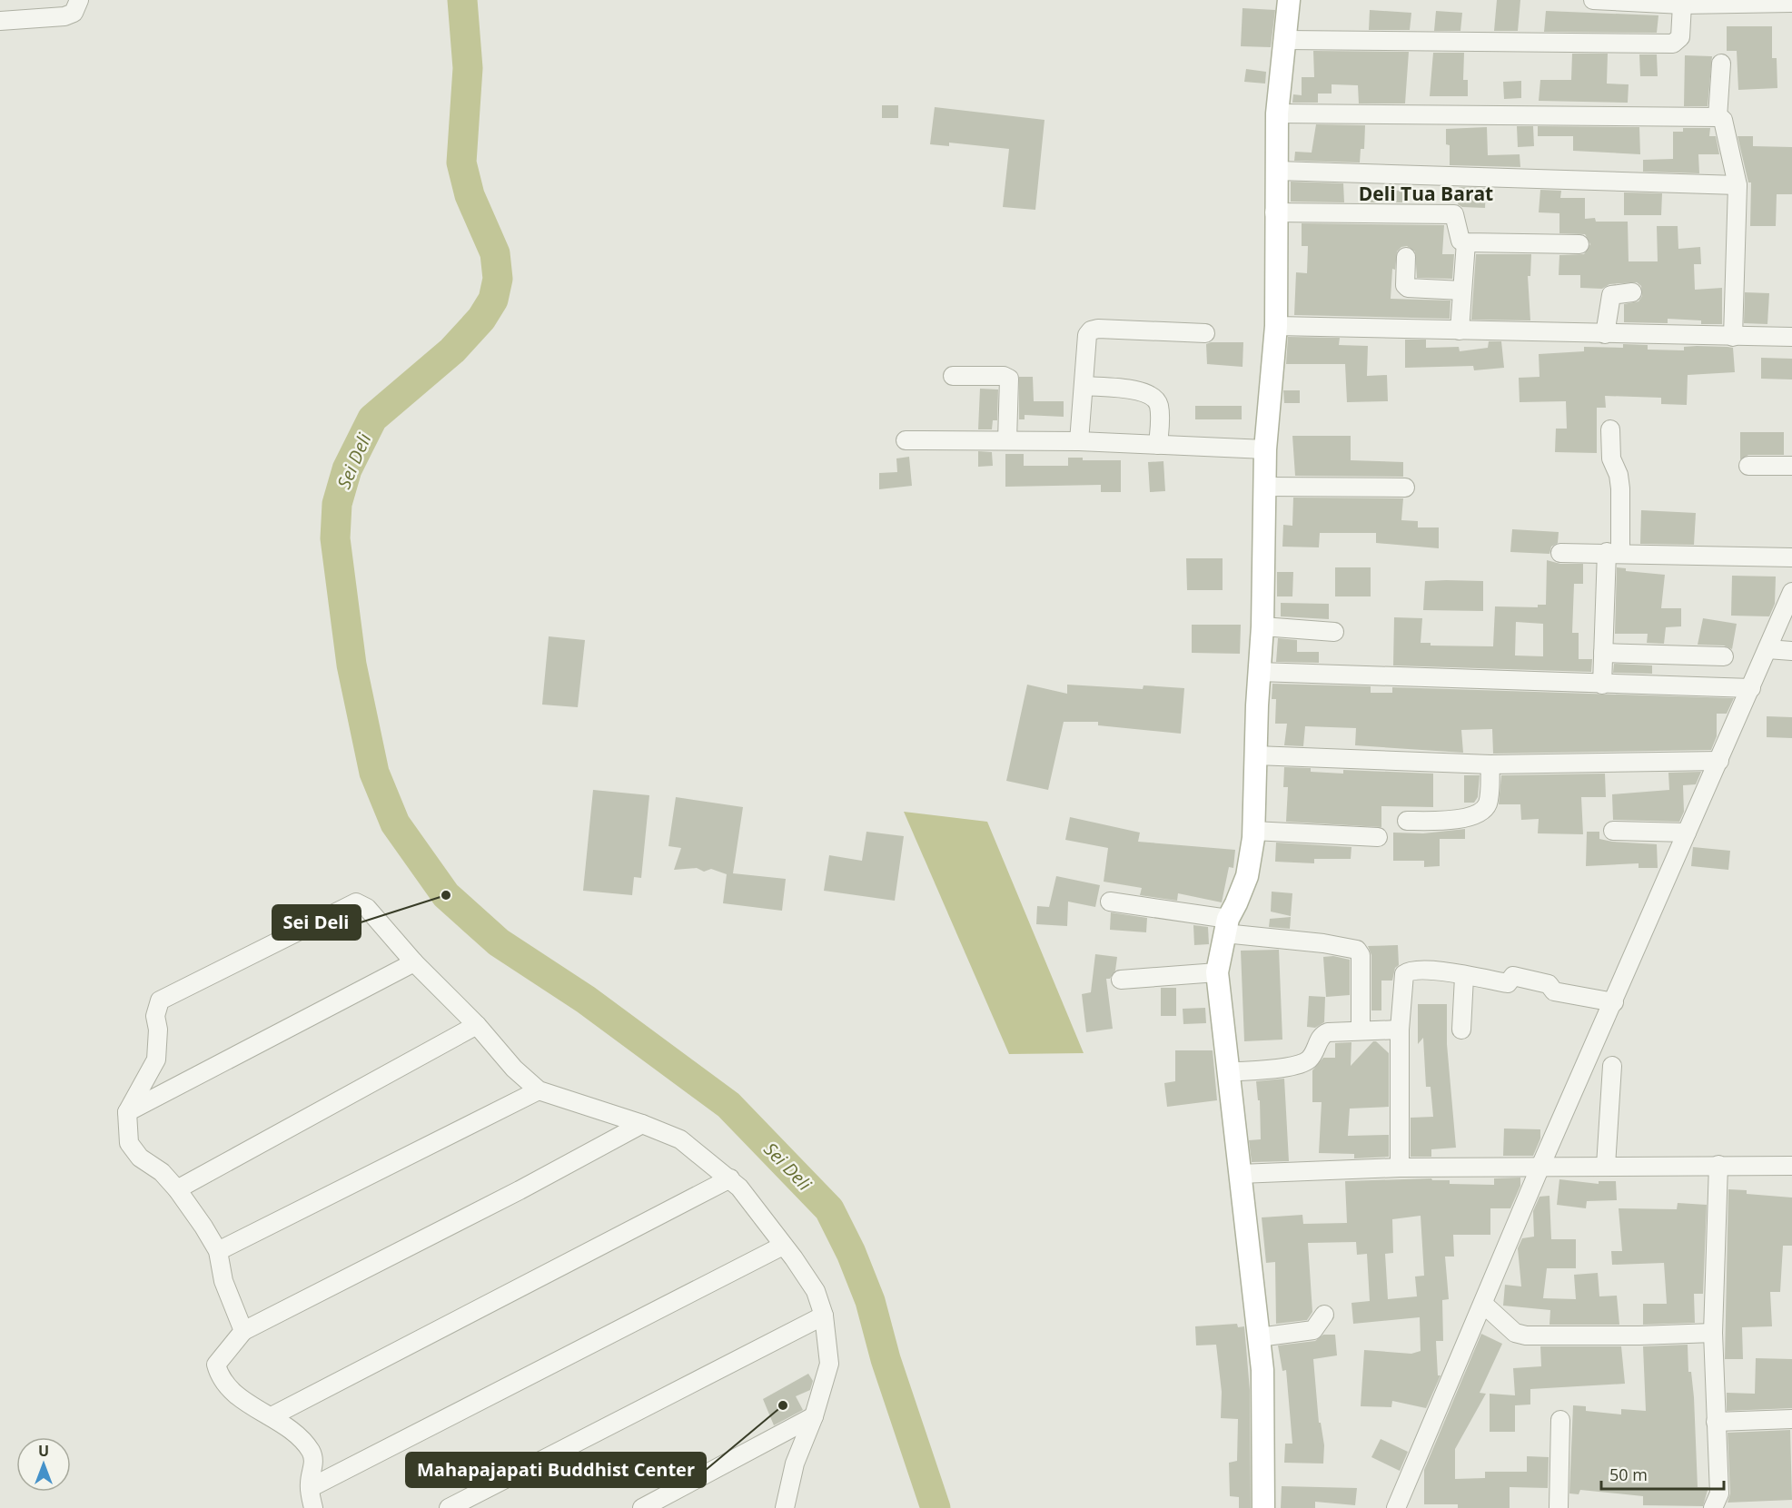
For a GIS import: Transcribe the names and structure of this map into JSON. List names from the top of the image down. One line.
{"districts":["Deli Tua Barat"],"water":["Sei Deli"],"places":["Sei Deli","Mahapajapati Buddhist Center"],"scale_bar":"50 m","north":"top"}
